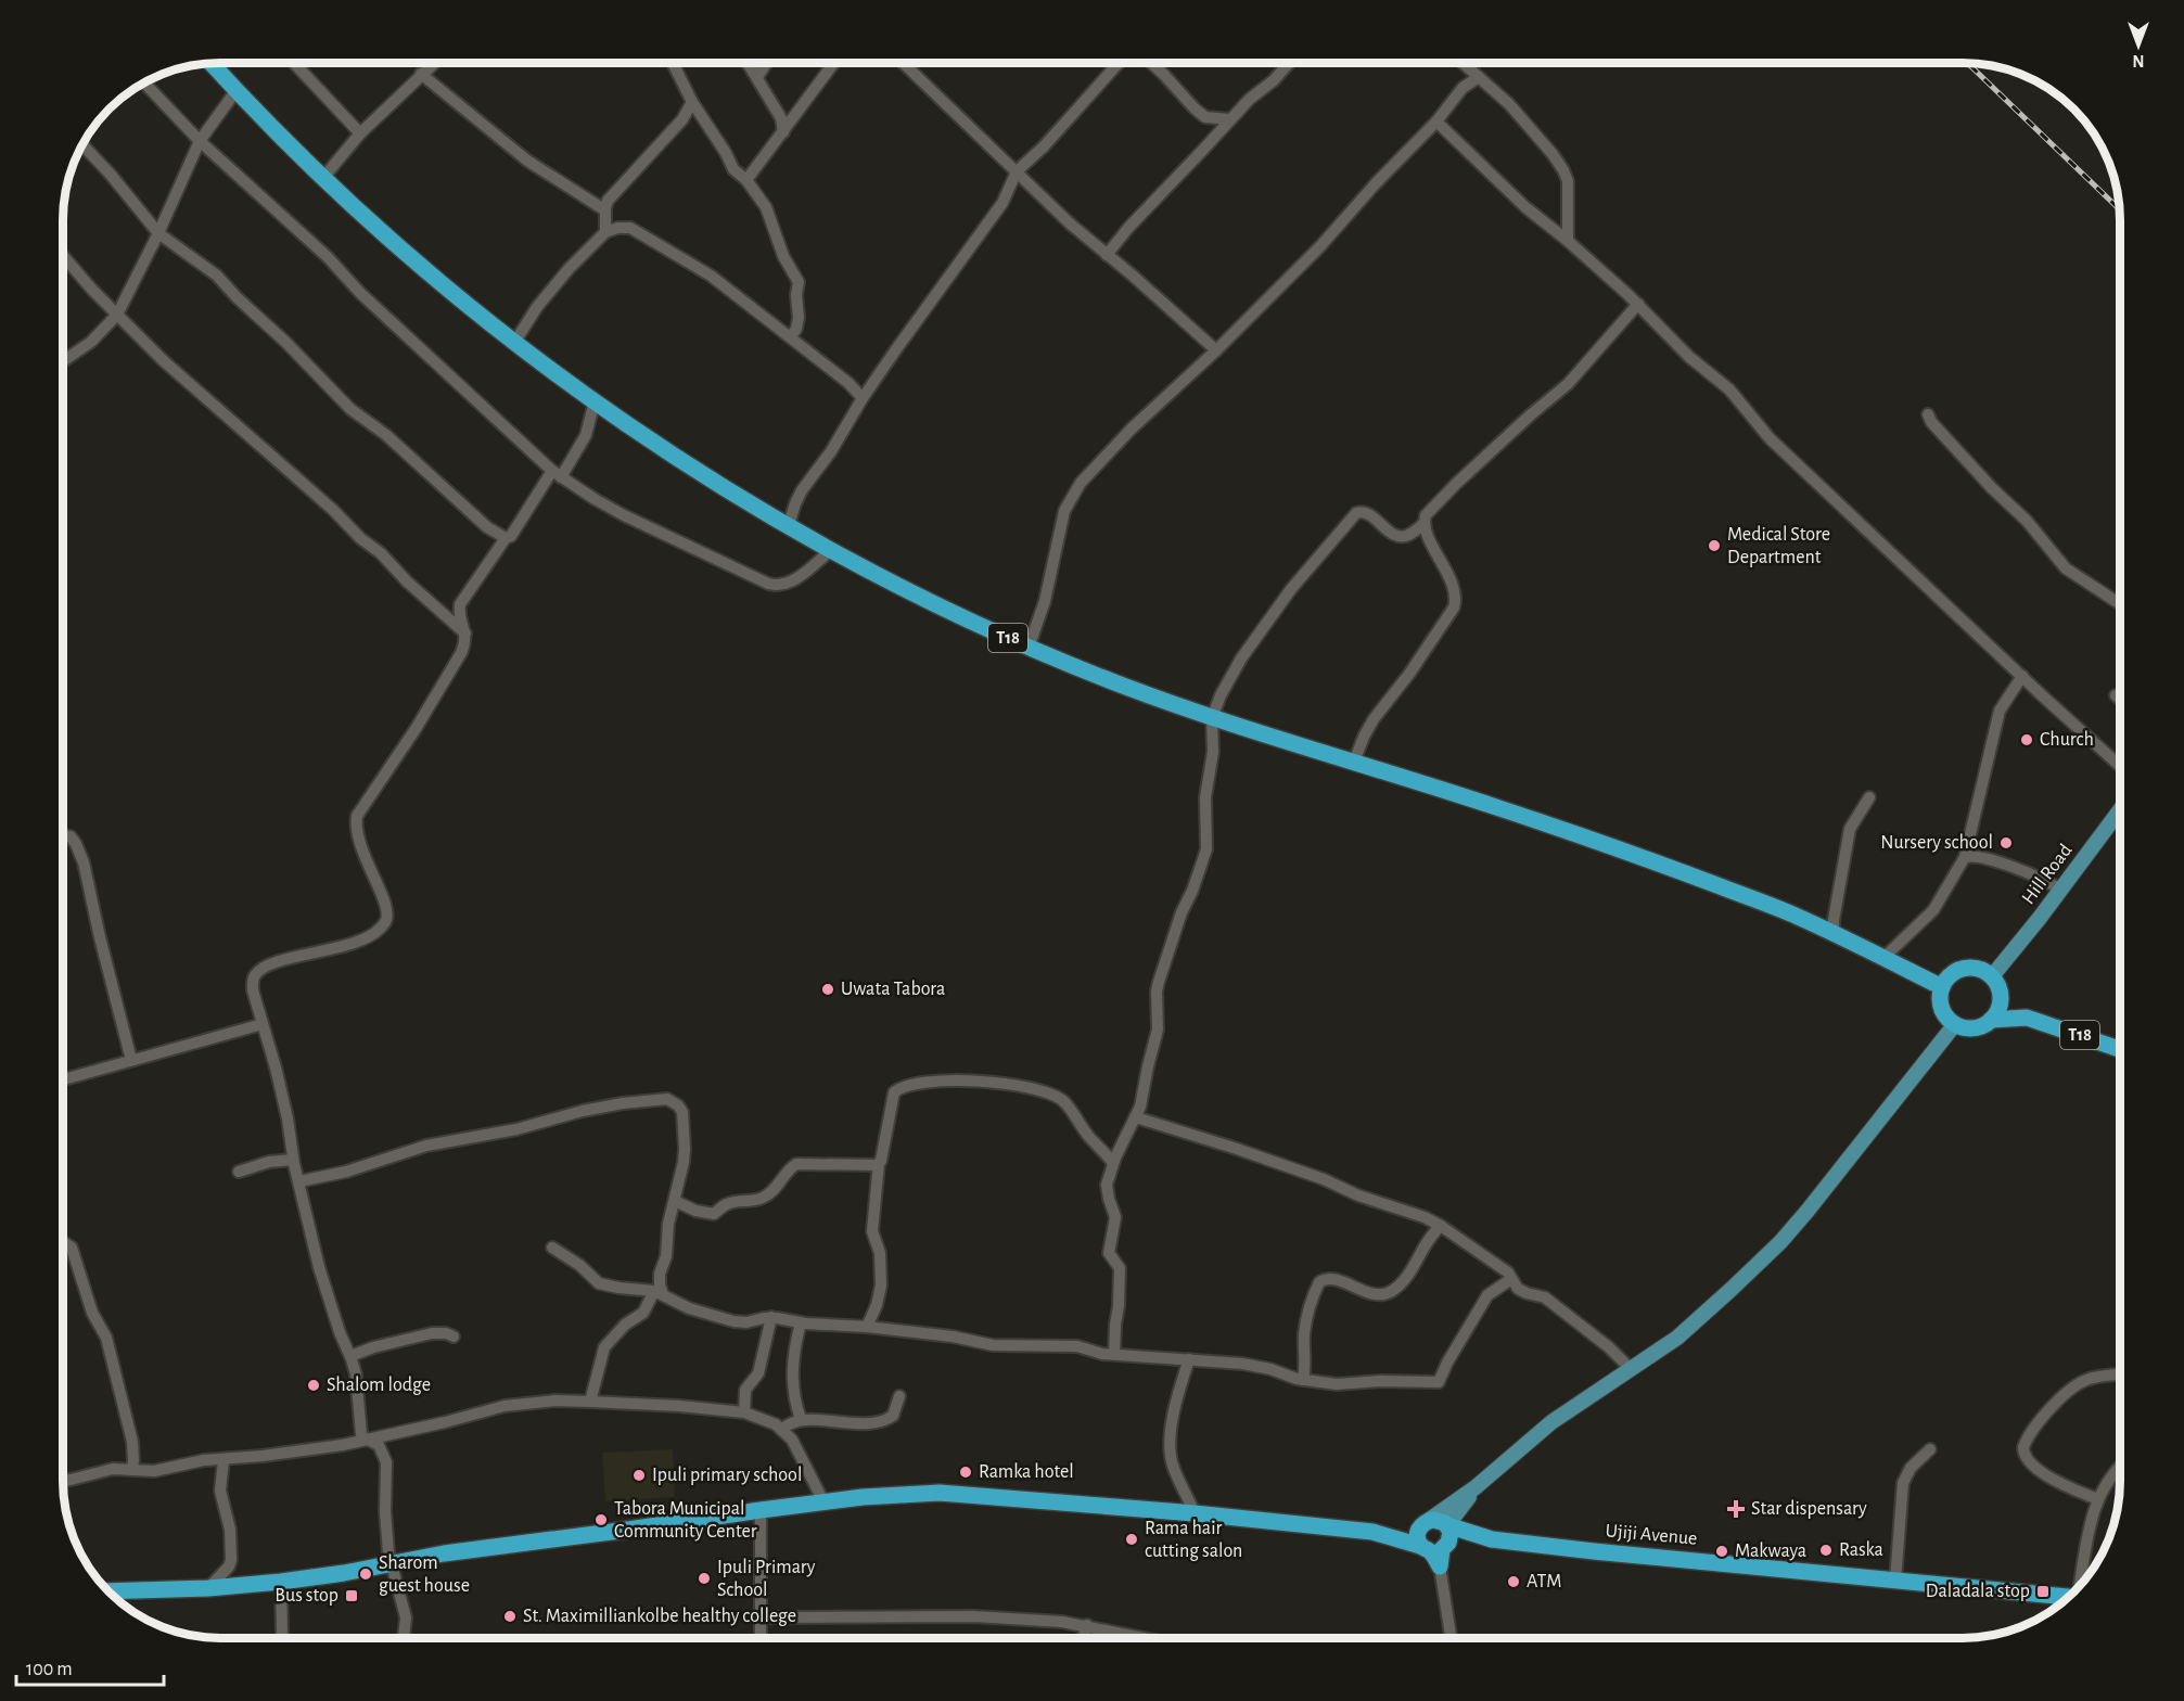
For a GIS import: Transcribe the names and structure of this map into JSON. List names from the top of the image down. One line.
{"streets":{"highway":["T18","Ujiji Avenue"],"main road":["Hill Road"]},"crossings":[["T18","Hill Road"]],"places":{"other":["Medical Store Department","Church","Nursery school","Uwata Tabora","Shalom lodge","Ramka hotel","Ipuli primary school","Tabora Municipal Community Center","Rama hair cutting salon","Raska","Makwaya","Sharom guest house","Ipuli Primary School","ATM","St. Maximilliankolbe healthy college"],"health":["Star dispensary"],"transit":["Daladala stop","Bus stop"]},"scale_bar":"100 m","north":"bottom"}
